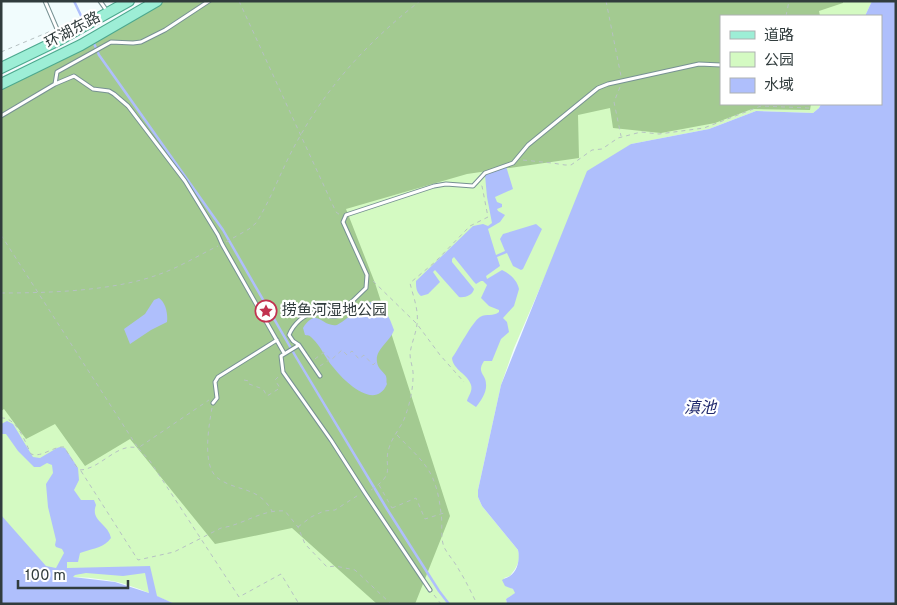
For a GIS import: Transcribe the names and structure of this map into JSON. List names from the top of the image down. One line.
{"streets":{"main road":["环湖东路"]},"water":["滇池"],"places":{"place":["捞鱼河湿地公园"]},"legend":["道路","公园","水域"],"scale_bar":"100 m"}
